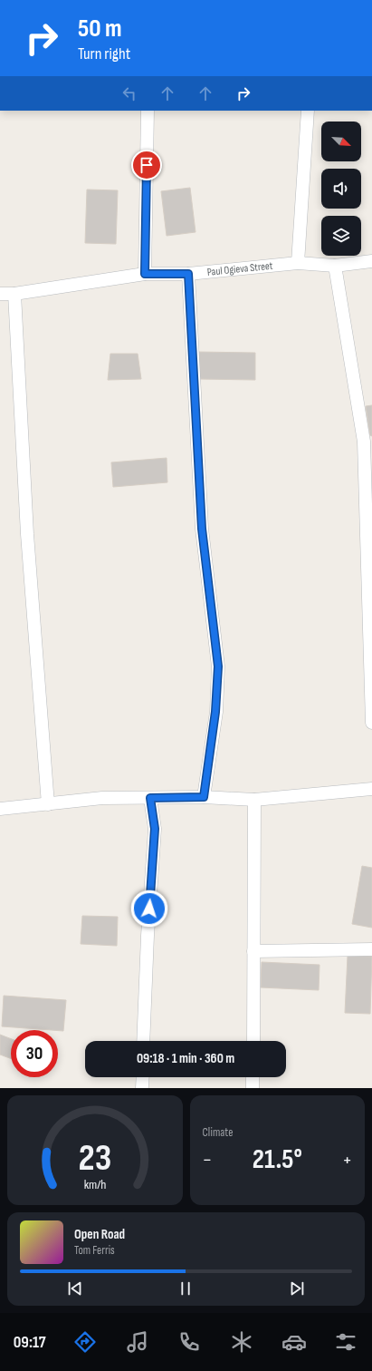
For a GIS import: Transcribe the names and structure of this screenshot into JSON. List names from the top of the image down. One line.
{"streets":{"street":["Paul Ogieva Street"]},"north":"bottom right","page":{"turn":["50 m","Turn right"],"limit":"30","trip":"09:18 · 1 min · 360 m","tile":"Climate","heat":["−","21.5°","+"],"song":["Open Road","Tom Ferris"],"tabs":"09:17","gauge":["23","km/h"]}}
